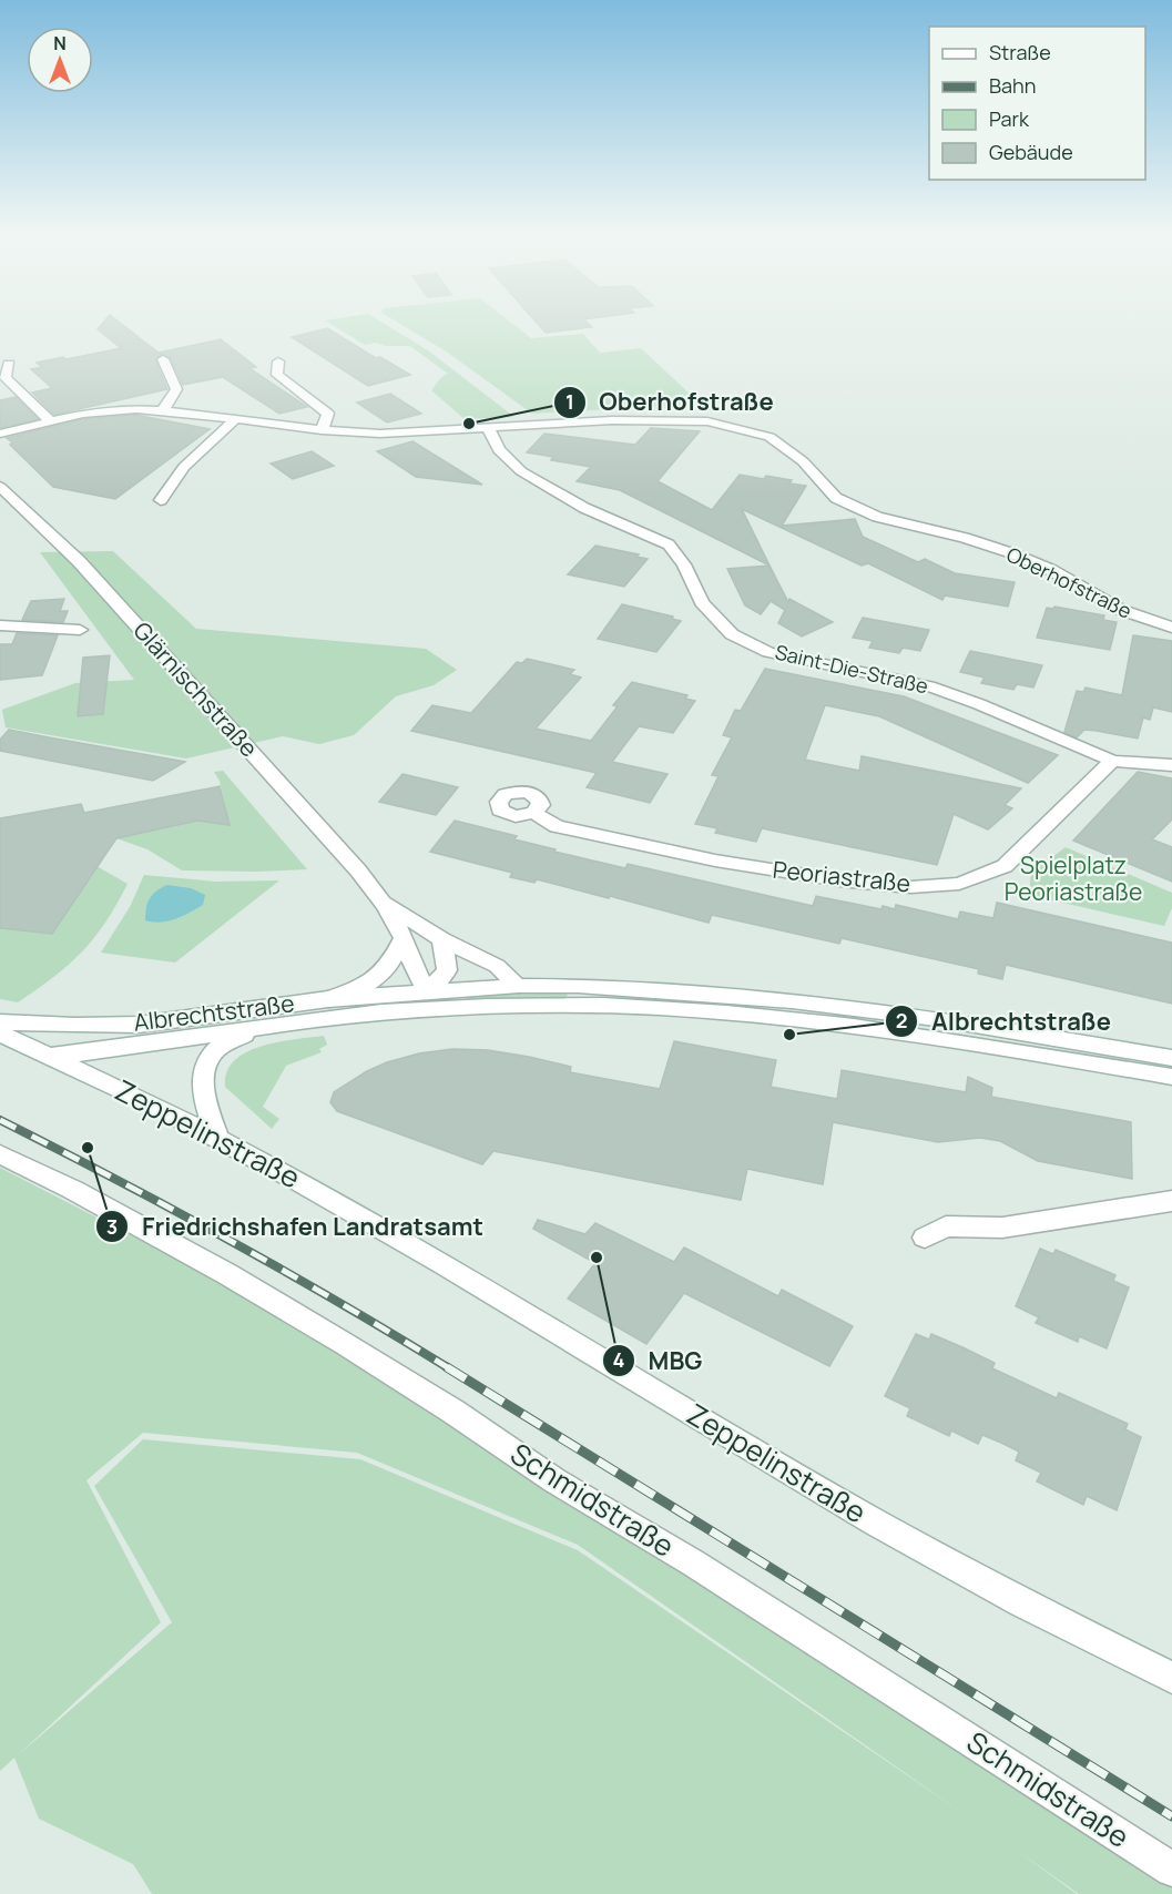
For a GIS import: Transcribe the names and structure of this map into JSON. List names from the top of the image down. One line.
{"streets":{"street":["Oberhofstraße","Saint-Die-Straße","Glärnischstraße","Peoriastraße","Albrechtstraße","Zeppelinstraße","Schmidstraße"]},"crossings":[["Oberhofstraße","Saint-Die-Straße"],["Saint-Die-Straße","Peoriastraße"],["Glärnischstraße","Albrechtstraße"],["Albrechtstraße","Zeppelinstraße"]],"parks":["Spielplatz Peoriastraße"],"places":["Oberhofstraße","Albrechtstraße","Friedrichshafen Landratsamt","MBG"],"legend":["Straße","Bahn","Park","Gebäude"],"north":"top"}
